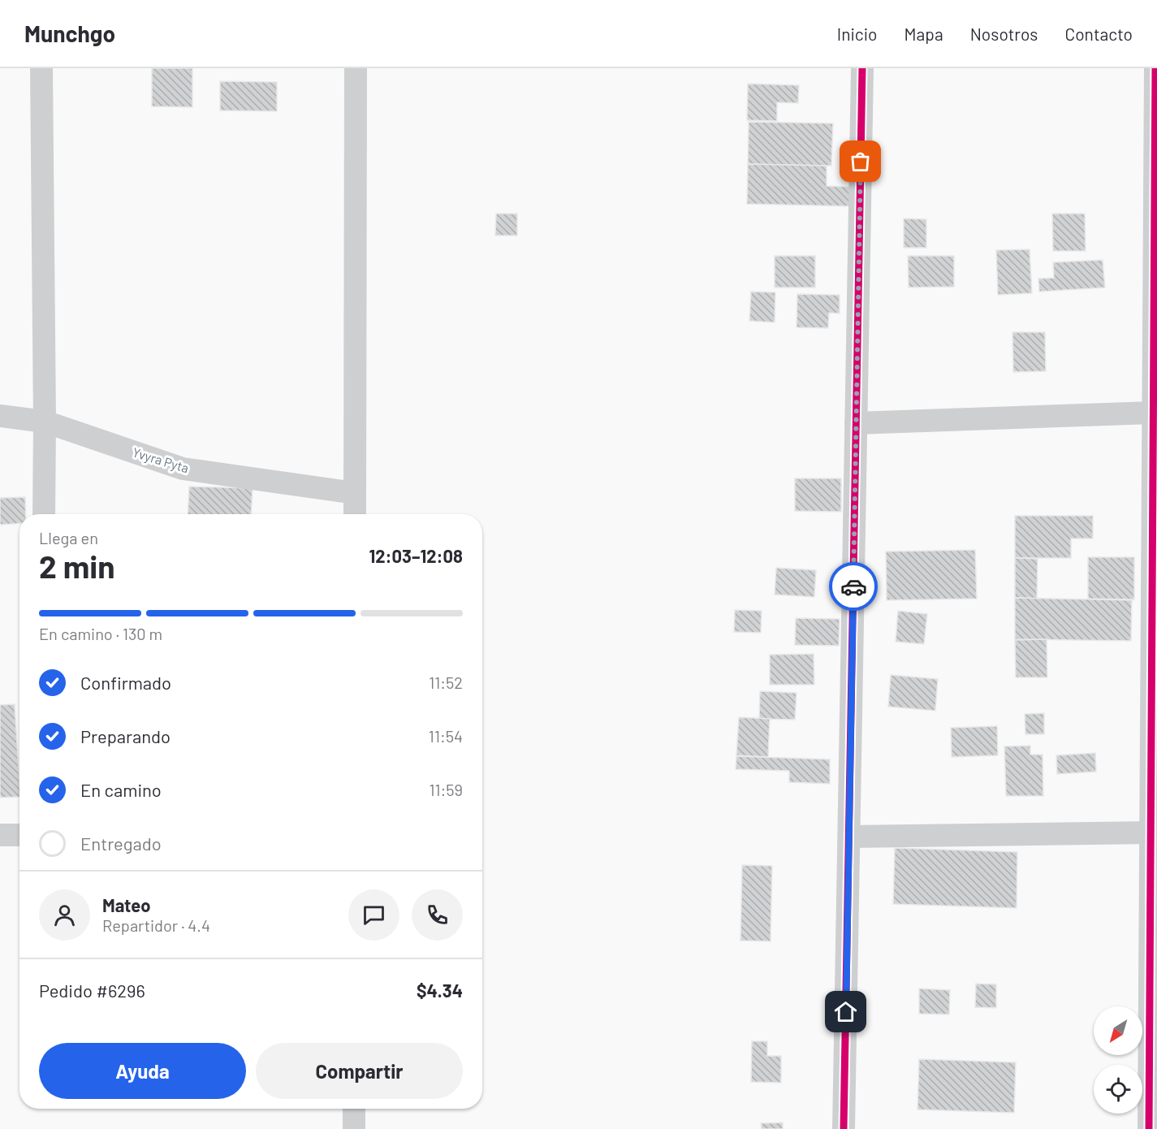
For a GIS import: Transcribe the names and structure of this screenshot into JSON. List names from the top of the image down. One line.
{"streets":{"street":["Yvyra Pyta"]},"north":"bottom left","page":{"header":"Munchgo","nav":["Inicio","Mapa","Nosotros","Contacto"],"heading":["2 min","Llega en","12:03–12:08"],"panel":["Mateo","Repartidor · 4.4","Pedido #6296","$4.34"],"bar":"En camino · 130 m","list":[["Confirmado","11:52"],["Preparando","11:54"],["En camino","11:59"],"Entregado"],"buttons":["Ayuda","Compartir"]}}
